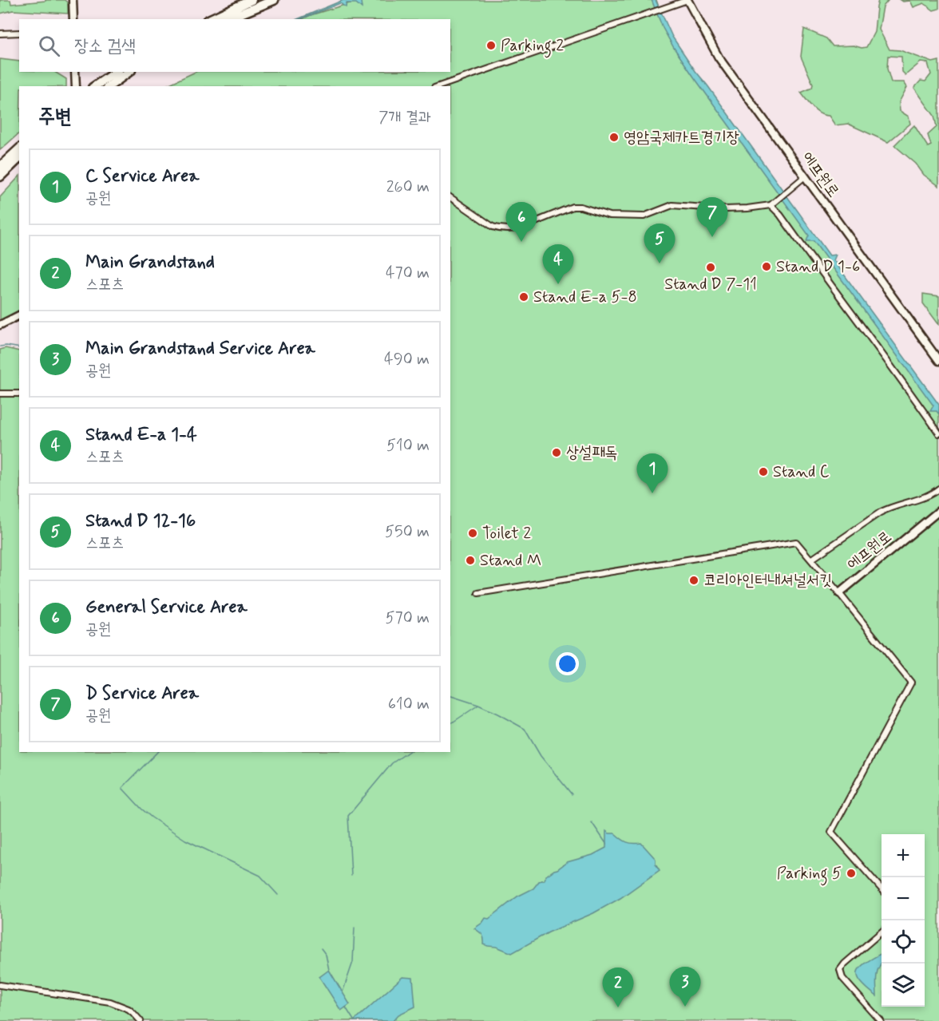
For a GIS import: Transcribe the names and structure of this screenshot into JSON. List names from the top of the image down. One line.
{"streets":{"street":["에프원로"]},"places":["Parking 2","영암국제카트경기장","Stand D 1-6","Stand D 7-11","Stand E-a 5-8","상설패독","Stand C","Toilet 2","Stand M","코리아인터내셔널서킷","Parking 5"],"page":{"search":"장소 검색","heading":["주변","7개 결과"],"list":[{"mark":"1","name":"C Service Area","note":"공원","value":"260 m"},{"mark":"2","name":"Main Grandstand","note":"스포츠","value":"470 m"},{"mark":"3","name":"Main Grandstand Service Area","note":"공원","value":"490 m"},{"mark":"4","name":"Stand E-a 1-4","note":"스포츠","value":"510 m"},{"mark":"5","name":"Stand D 12-16","note":"스포츠","value":"550 m"},{"mark":"6","name":"General Service Area","note":"공원","value":"570 m"},{"mark":"7","name":"D Service Area","note":"공원","value":"610 m"}],"pins":["7","6","5","4","1","3","2"],"map_buttons":["+","−"]}}
